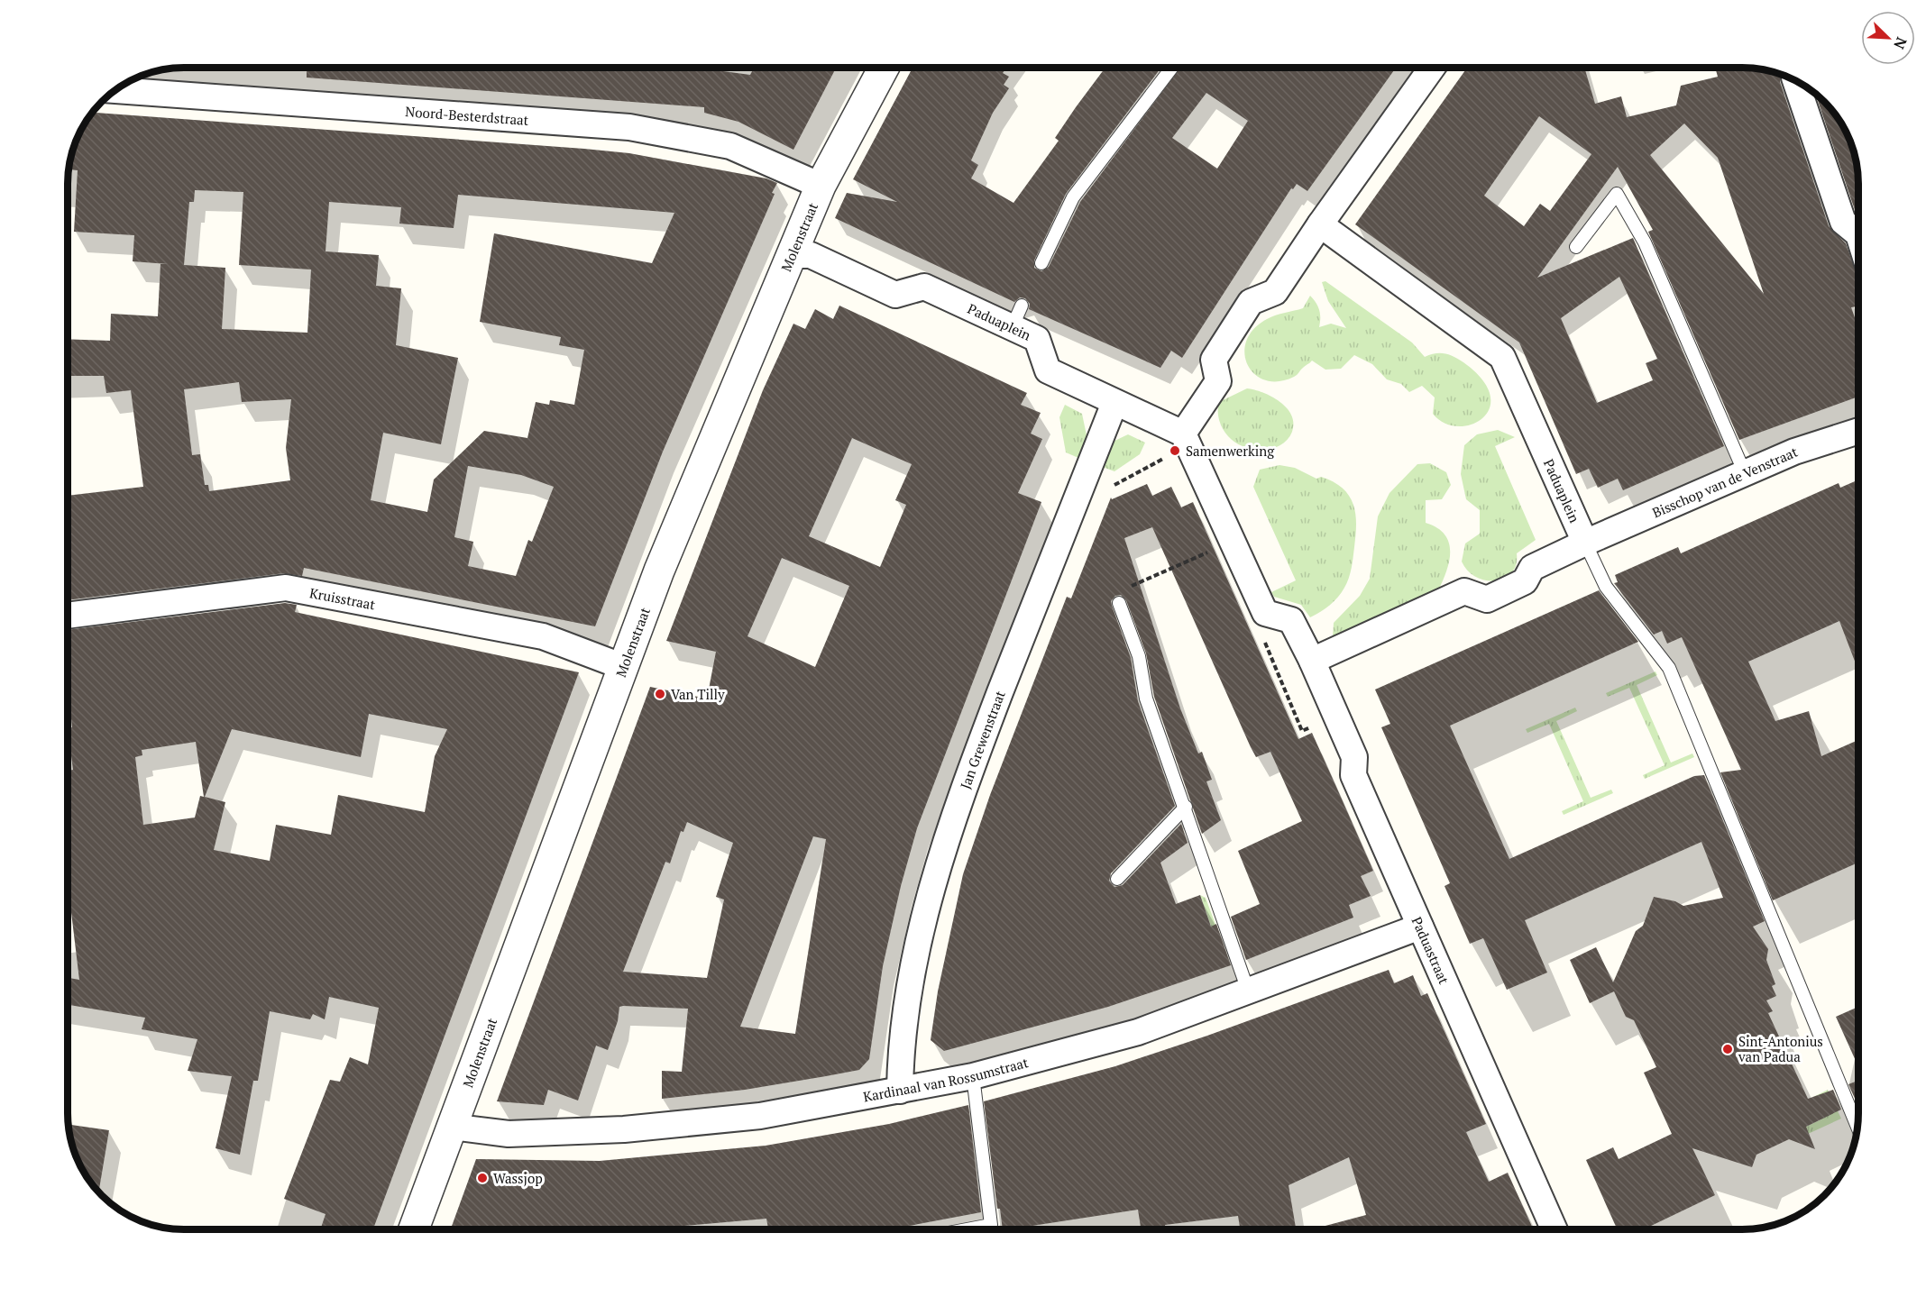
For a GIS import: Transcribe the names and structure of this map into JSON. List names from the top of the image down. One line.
{"streets":{"street":["Noord-Besterdstraat","Molenstraat","Paduaplein","Bisschop van de Venstraat","Kruisstraat","Jan Grewenstraat","Paduastraat","Kardinaal van Rossumstraat"]},"crossings":[["Noord-Besterdstraat","Molenstraat"],["Molenstraat","Paduaplein"],["Molenstraat","Kruisstraat"],["Molenstraat","Kardinaal van Rossumstraat"],["Paduaplein","Bisschop van de Venstraat"],["Paduaplein","Jan Grewenstraat"],["Jan Grewenstraat","Kardinaal van Rossumstraat"],["Paduastraat","Kardinaal van Rossumstraat"]],"places":["Samenwerking","Van Tilly","Sint-Antonius van Padua","Wassjop"],"north":"bottom right"}
